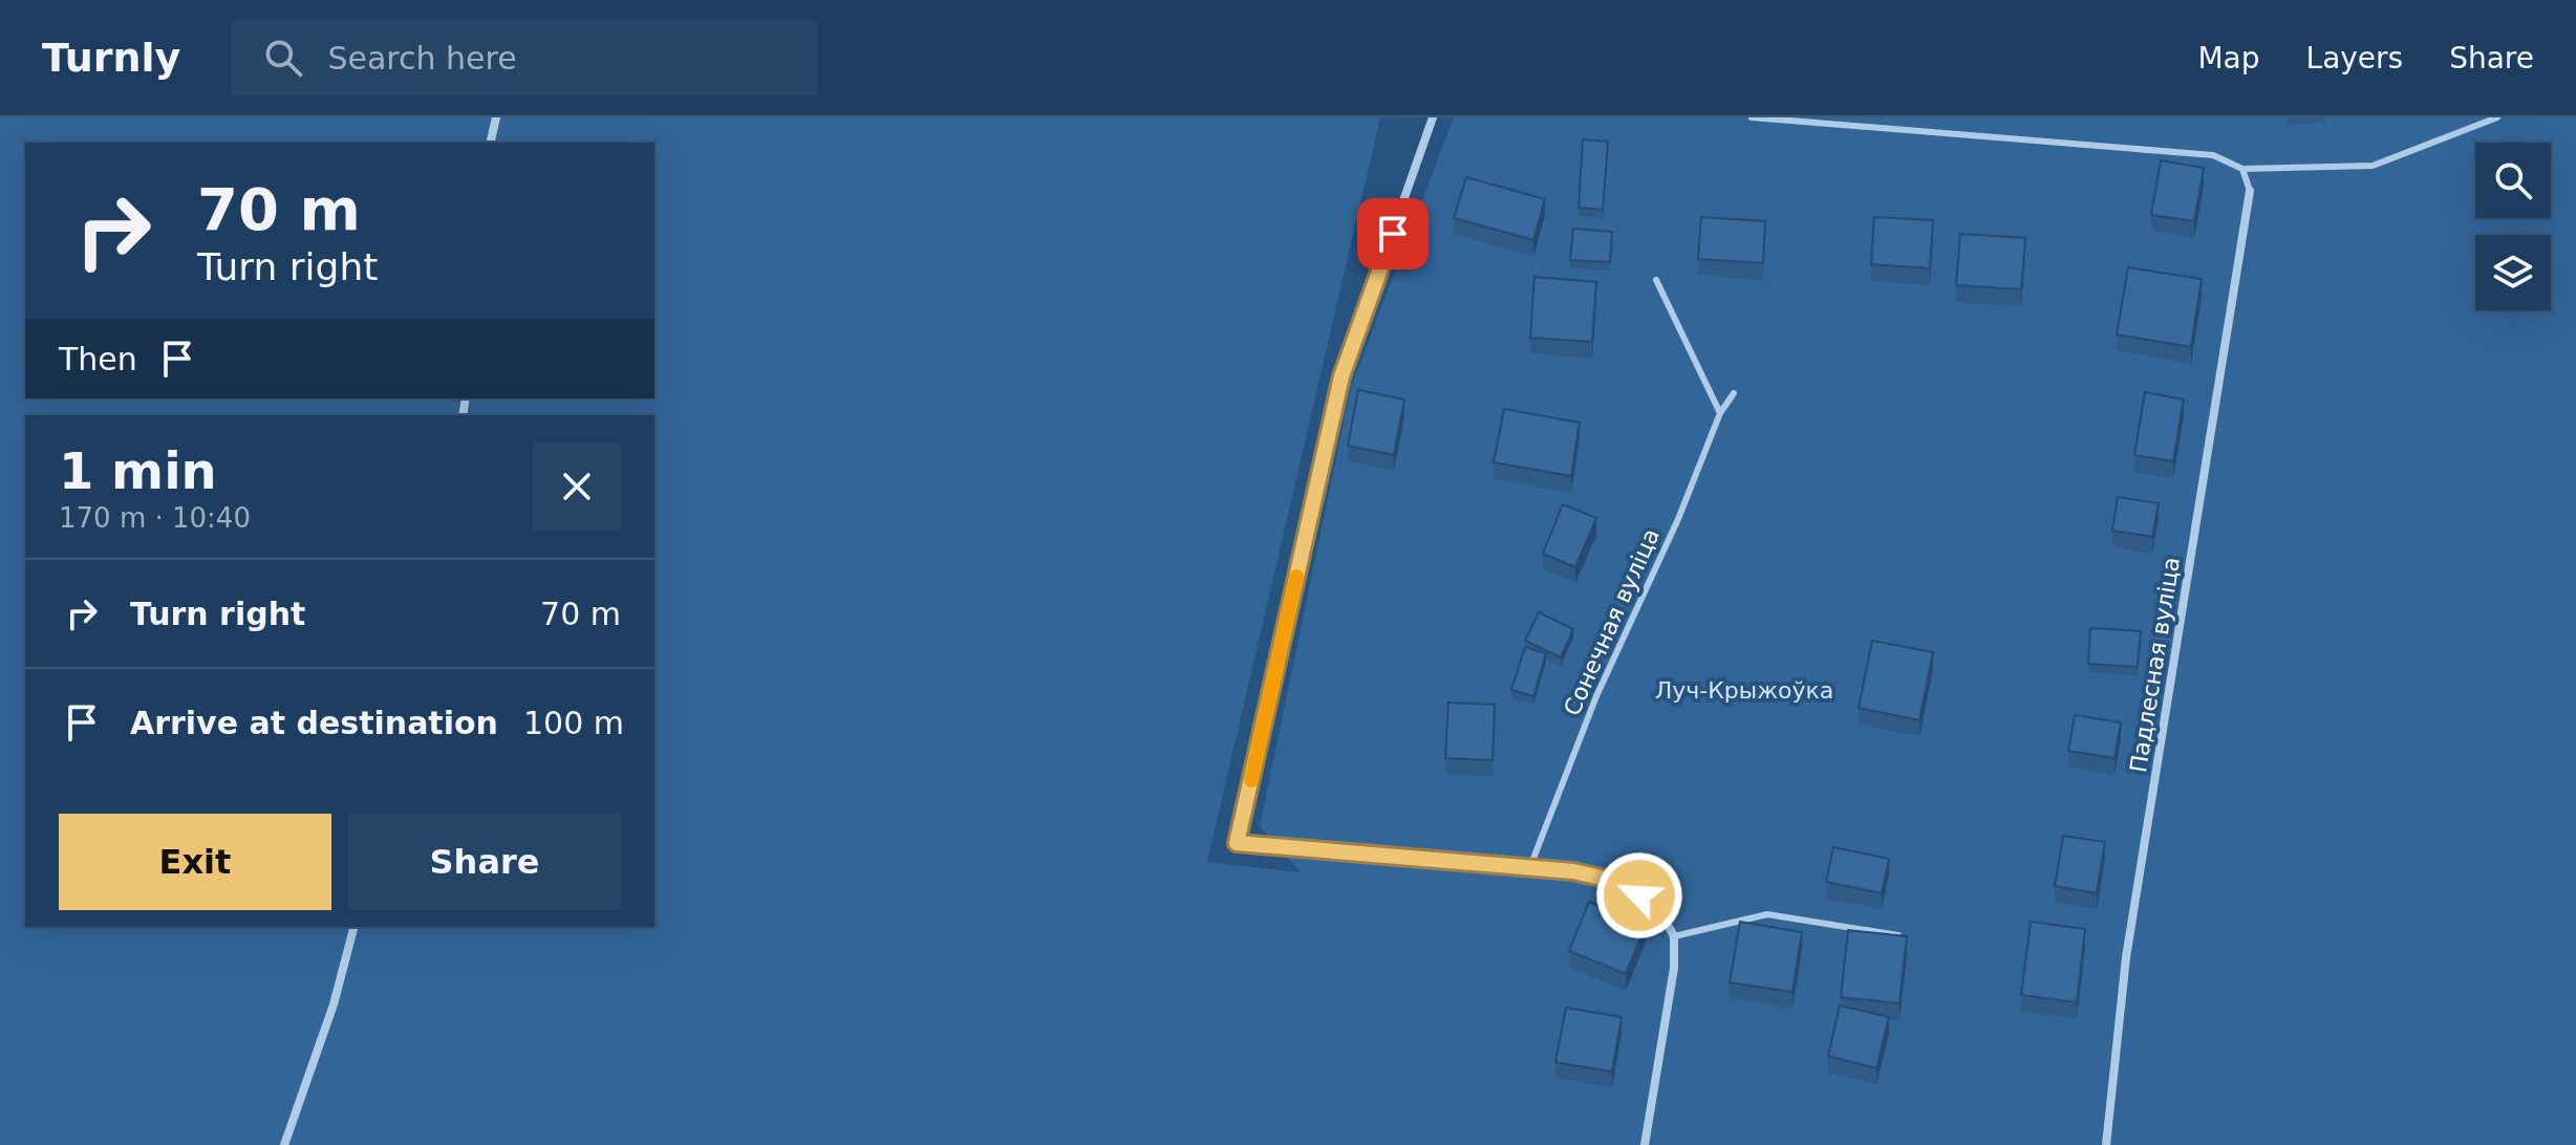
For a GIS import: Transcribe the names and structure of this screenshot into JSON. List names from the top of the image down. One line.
{"streets":{"street":["Падлесная вуліца"],"lane":["Сонечная вуліца"]},"parks":["Луч-Крыжоўка"],"page":{"header":"Turnly","search":"Search here","nav":["Map","Layers","Share"],"turn":["70 m","Turn right"],"then":"Then","heading":["1 min","170 m · 10:40"],"list":[{"name":"Turn right","value":"70 m"},{"name":"Arrive at destination","value":"100 m"}],"buttons":["Exit","Share"]}}
